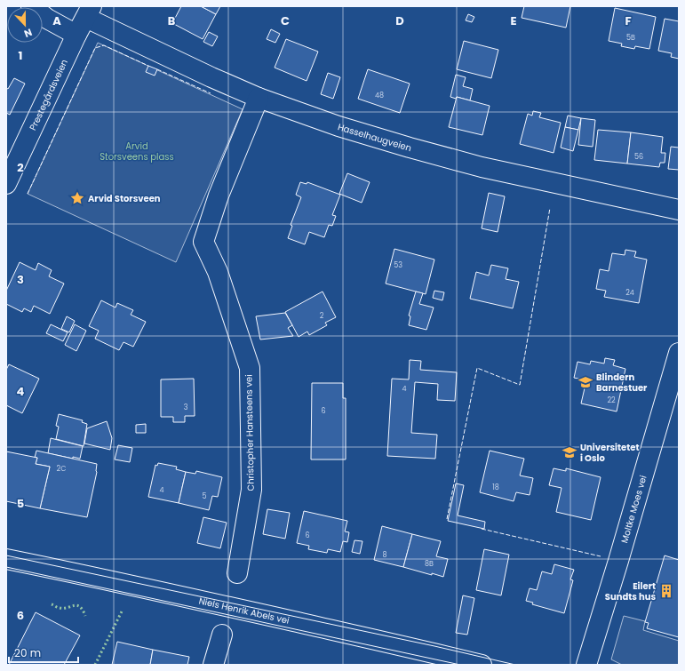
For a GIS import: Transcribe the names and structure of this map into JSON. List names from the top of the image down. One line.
{"streets":{"street":["Prestegårdsveien","Hasselhaugveien","Christopher Hansteens vei","Moltke Moes vei","Niels Henrik Abels vei"]},"crossings":[["Prestegårdsveien","Hasselhaugveien"],["Hasselhaugveien","Christopher Hansteens vei"]],"parks":["Arvid Storsveens plass"],"places":{"place":["Arvid Storsveen"],"school or university":["Blindern Barnestuer","Universitetet i Oslo"],"building":["Eilert Sundts hus"]},"house_numbers":["5B","48","56","53","24","2","4","22","3","6","2C","18","4","5","6","8","8B"],"scale_bar":"20 m","north":"bottom","grid":{"columns":["A","B","C","D","E","F"],"rows":["1","2","3","4","5","6"]}}
